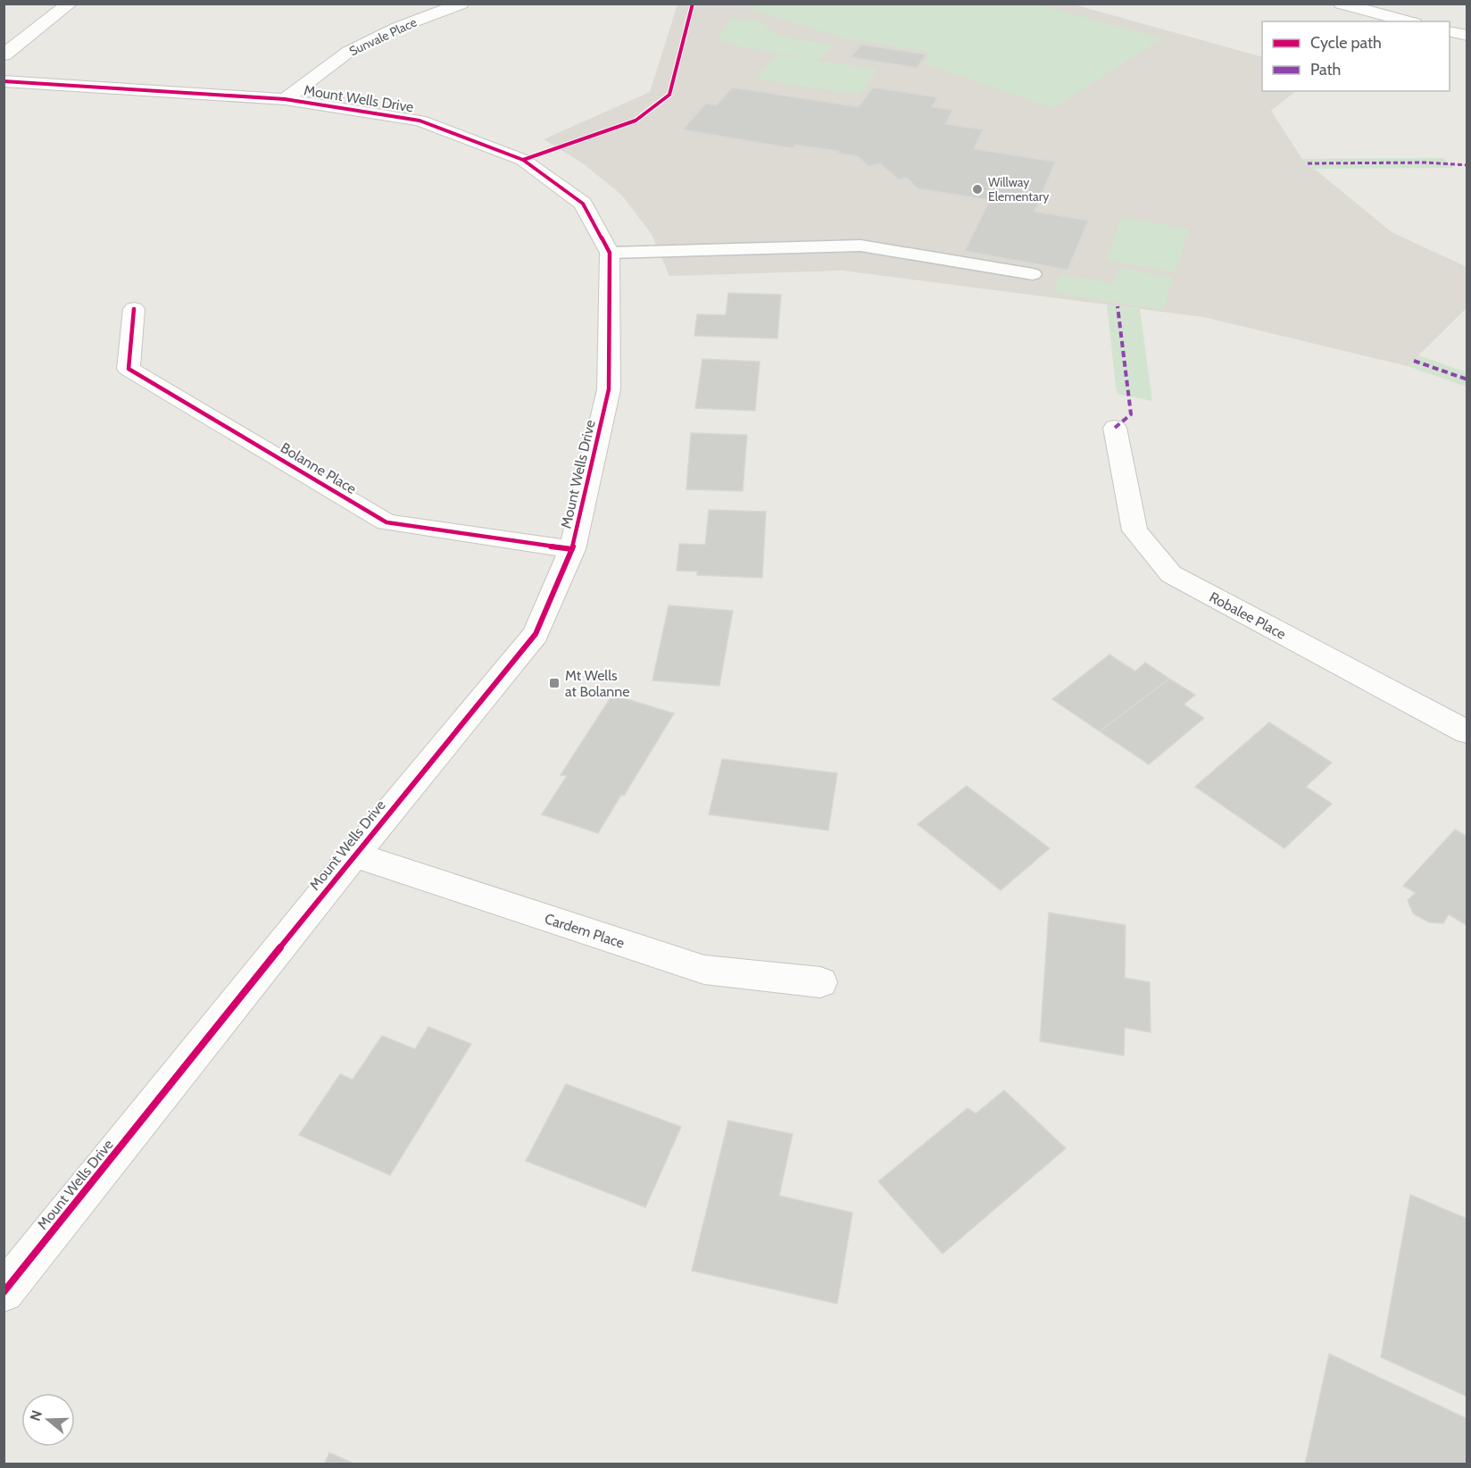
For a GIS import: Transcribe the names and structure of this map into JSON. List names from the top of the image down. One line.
{"streets":{"street":["Sunvale Place","Mount Wells Drive","Bolanne Place","Robalee Place","Cardem Place"]},"crossings":[["Sunvale Place","Mount Wells Drive"],["Mount Wells Drive","Bolanne Place"],["Mount Wells Drive","Cardem Place"]],"places":{"other":["Willway Elementary"],"transit":["Mt Wells at Bolanne"]},"legend":["Cycle path","Path"],"north":"left"}
